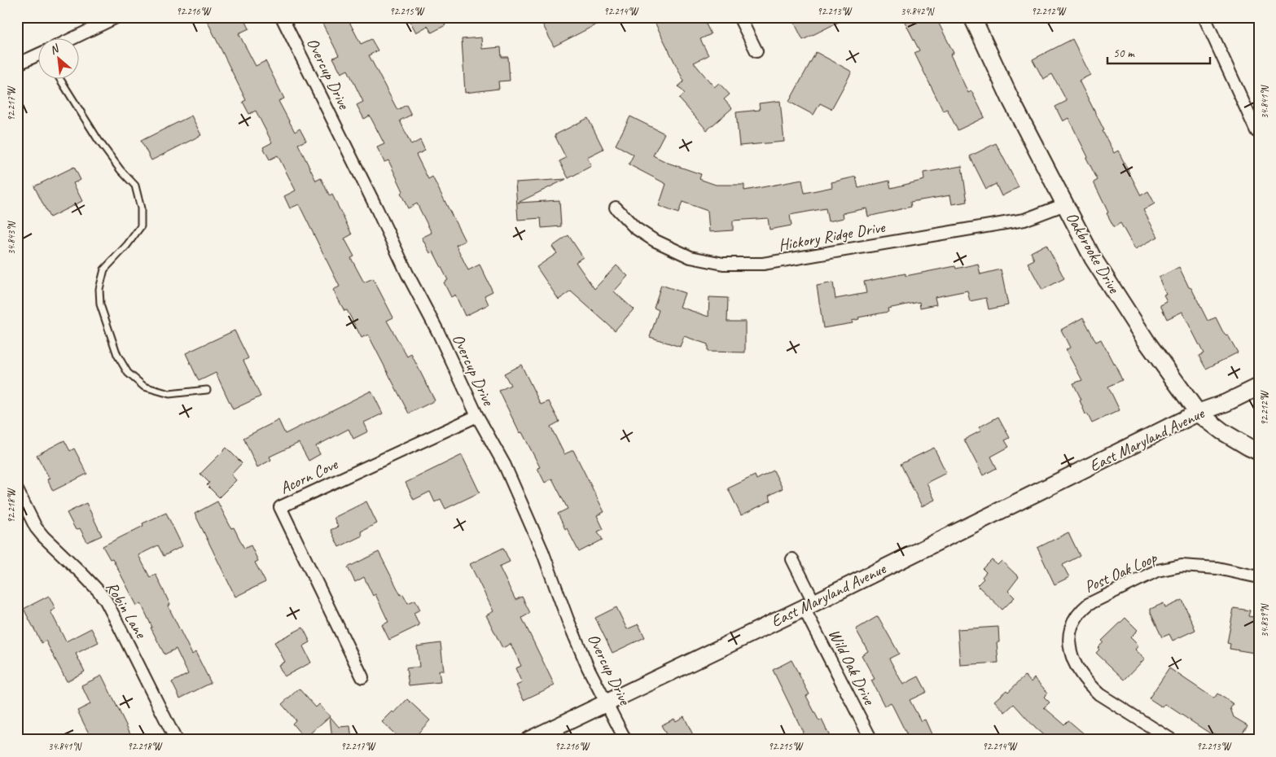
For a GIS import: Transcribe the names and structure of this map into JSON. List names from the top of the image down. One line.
{"streets":{"street":["Overcup Drive","Hickory Ridge Drive","Oakbrooke Drive","East Maryland Avenue","Acorn Cove","Post Oak Loop","Robin Lane","Wild Oak Drive"]},"crossings":[["Overcup Drive","East Maryland Avenue"],["Overcup Drive","Acorn Cove"],["Hickory Ridge Drive","Oakbrooke Drive"],["Oakbrooke Drive","East Maryland Avenue"],["East Maryland Avenue","Wild Oak Drive"]],"scale_bar":"50 m","north":"top left","coordinates":["92.216°W","92.215°W","92.214°W","92.213°W","34.842°N","92.212°W","34.841°N","92.217°W","34.843°N","92.218°W","34.839°N"]}
